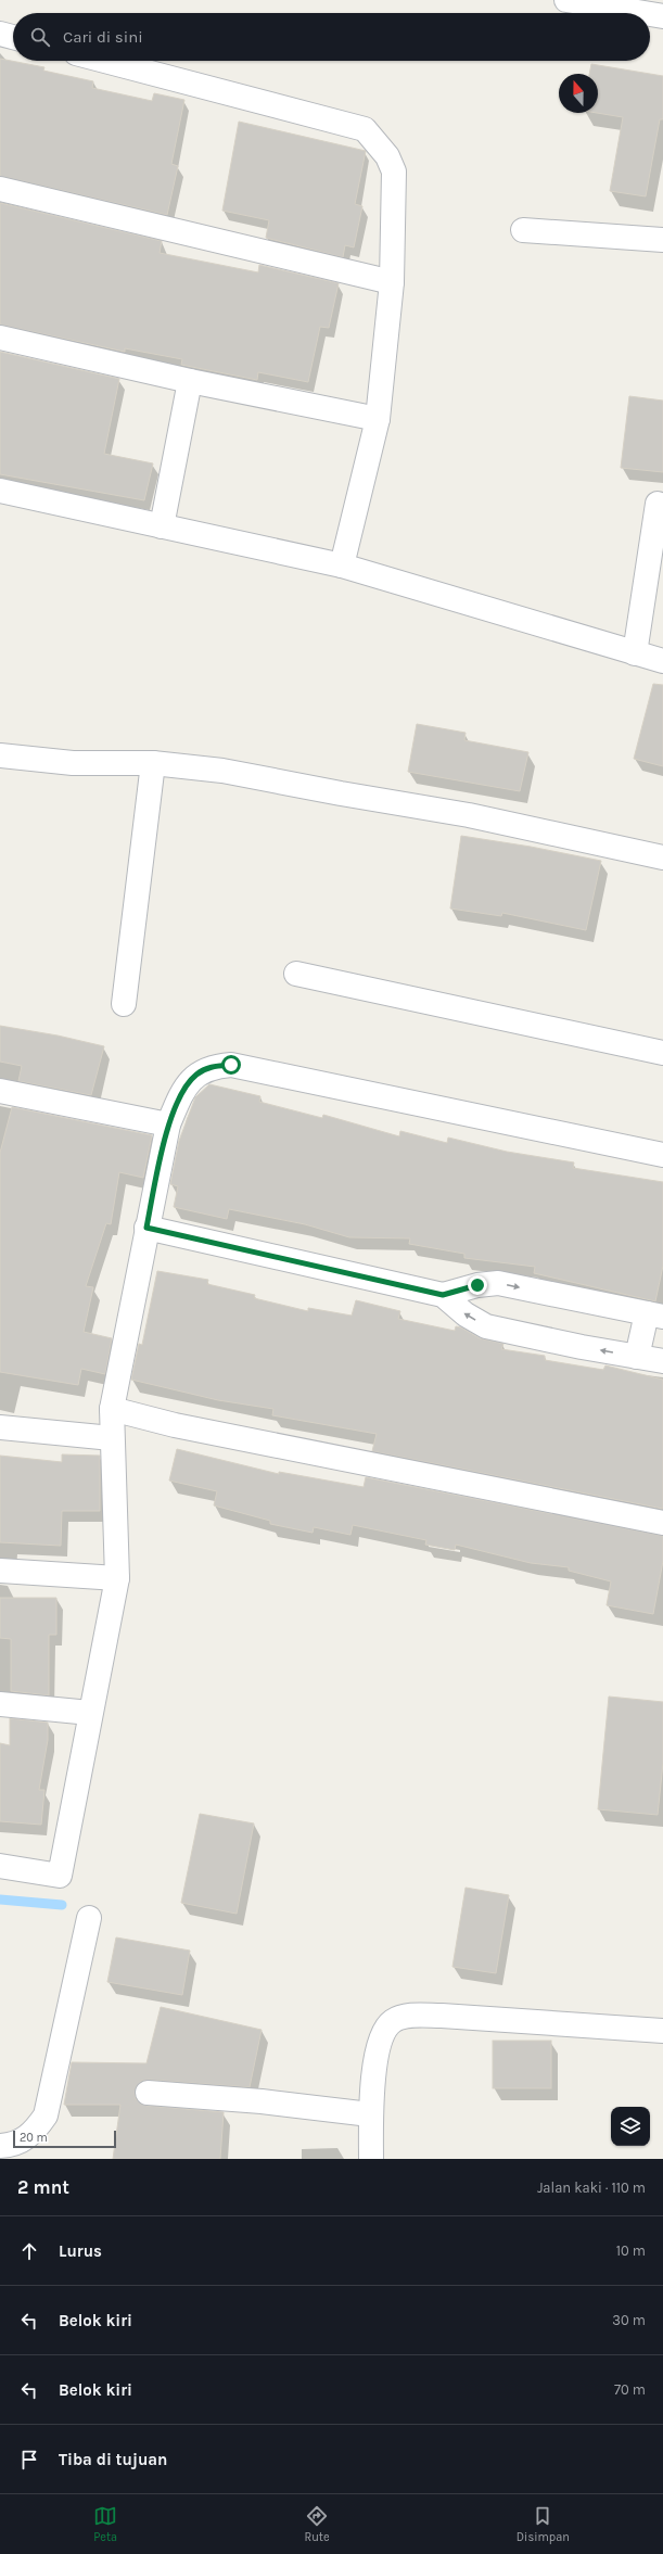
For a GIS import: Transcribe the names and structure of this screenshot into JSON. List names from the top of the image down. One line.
{"scale_bar":"20 m","north":"top","page":{"search":"Cari di sini","scale":"20 m","heading":["2 mnt","Jalan kaki · 110 m"],"list":[["Lurus","10 m"],["Belok kiri","30 m"],["Belok kiri","70 m"],"Tiba di tujuan"],"nav":["Peta","Rute","Disimpan"]}}
